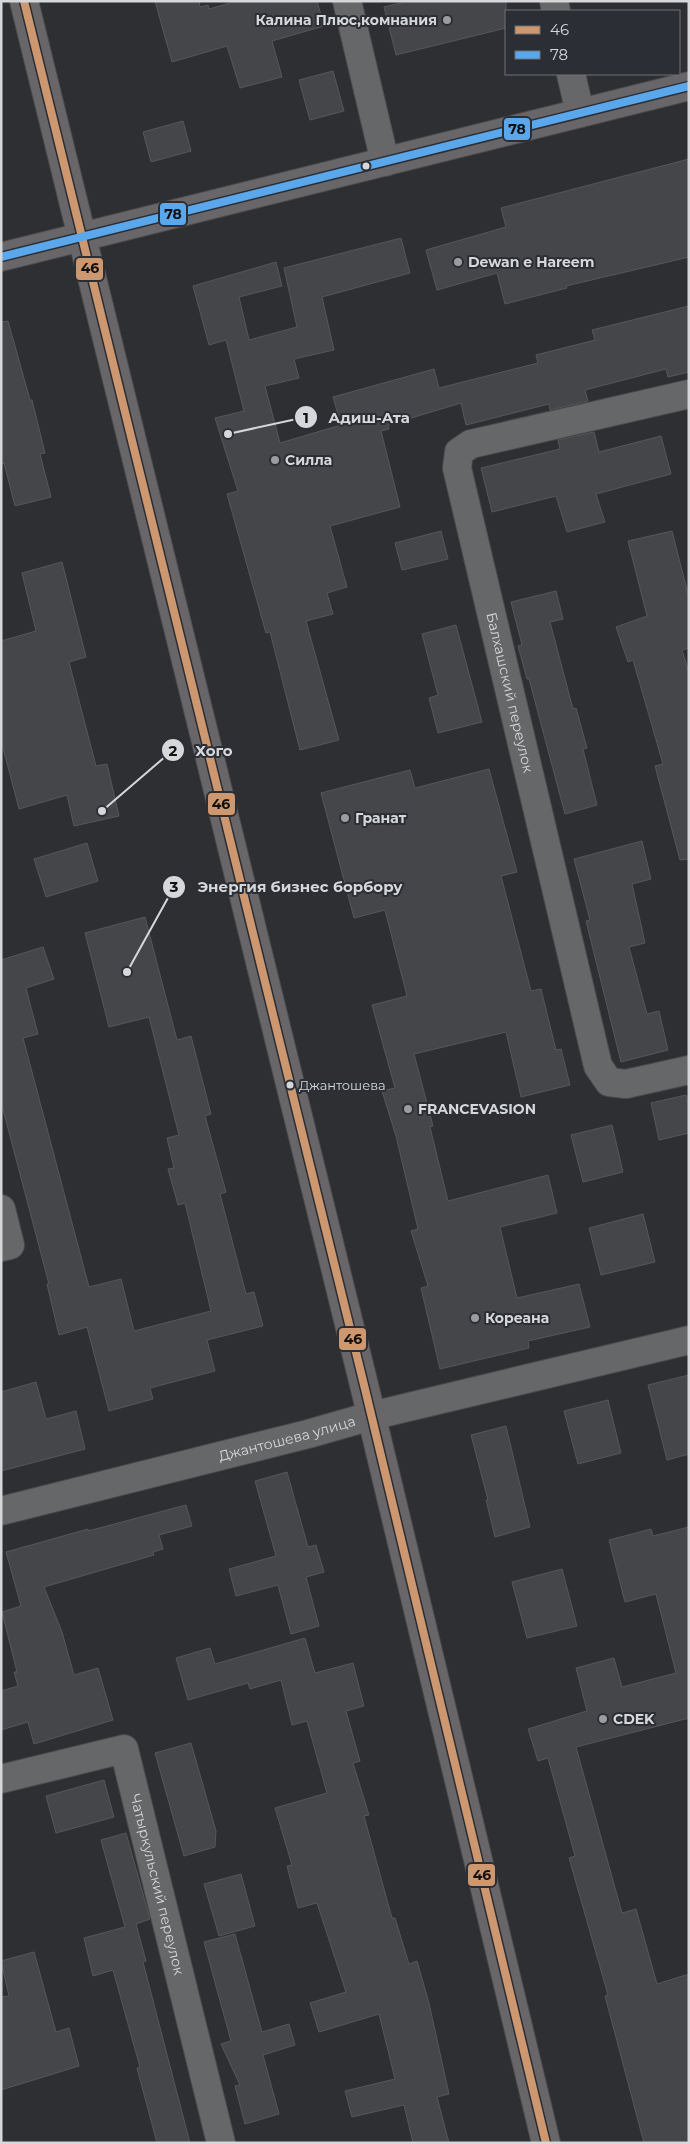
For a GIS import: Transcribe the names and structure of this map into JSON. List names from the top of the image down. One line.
{"streets":{"street":["Балхашский переулок","Джантошева улица","Чатыркульский переулок"]},"places":["Калина Плюс,комнания","Dewan e Hareem","Адиш-Ата","Силла","Хого","Гранат","Энергия бизнес борбору","Джантошева","FRANCEVASION","Кореана","CDEK"],"lines":["transit line 46","transit line 78"],"legend":["46","78"]}
